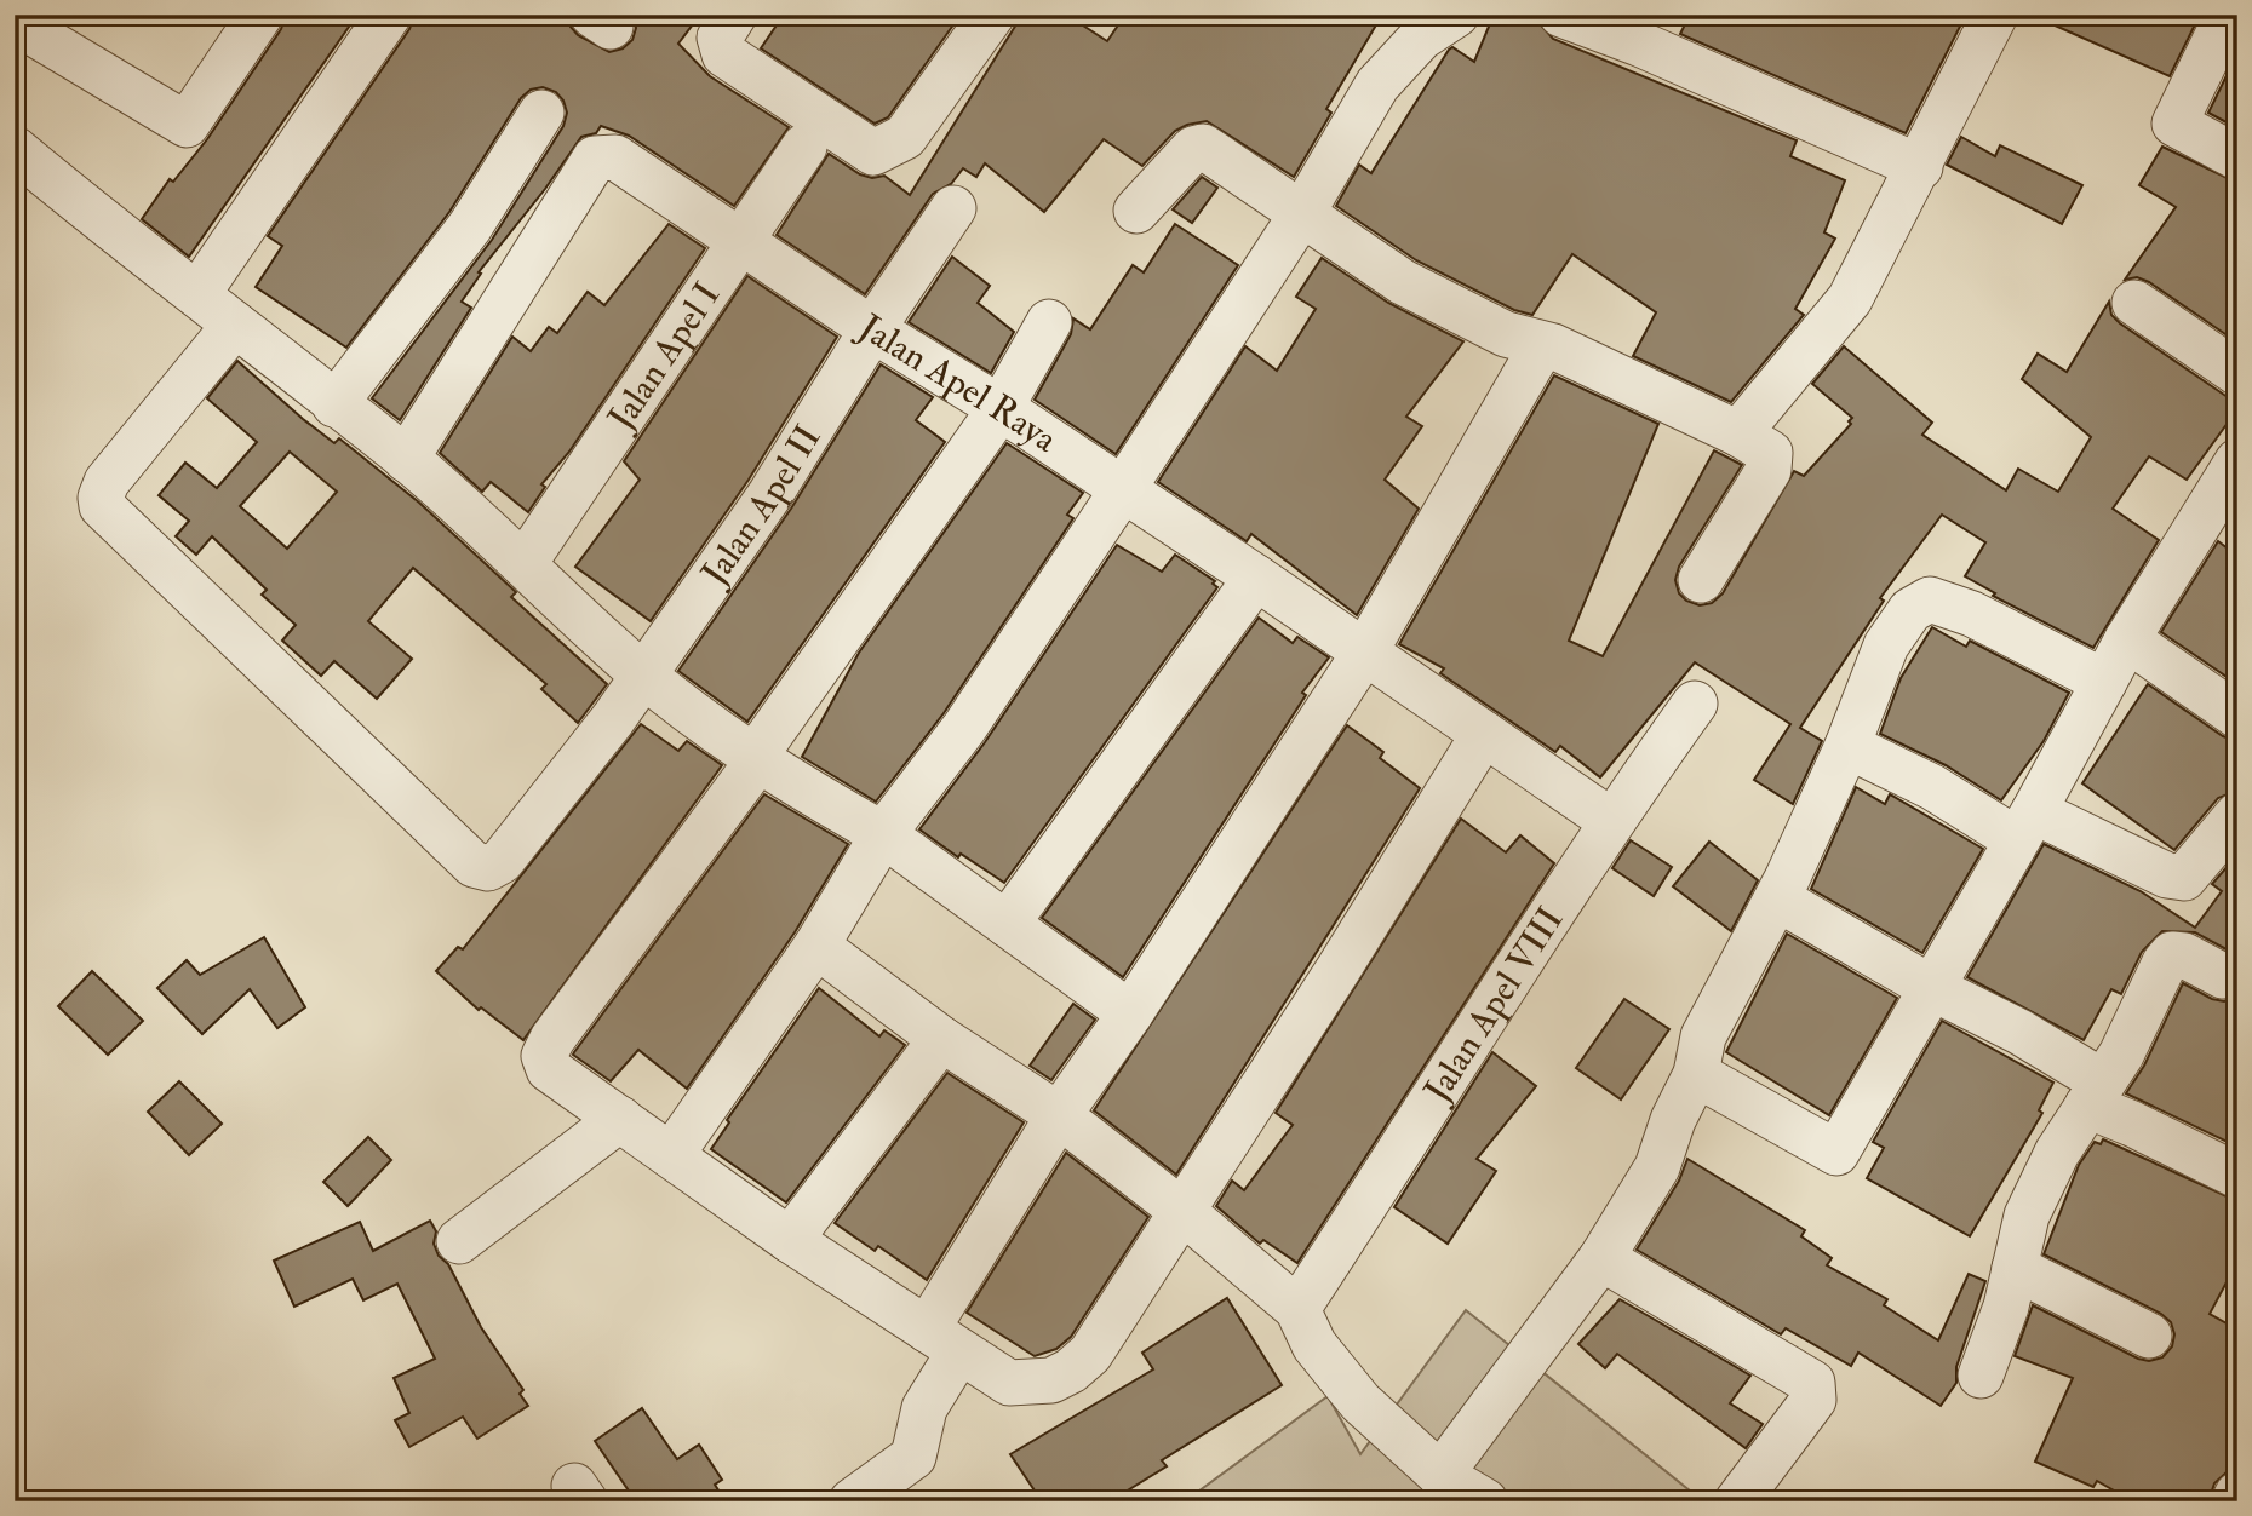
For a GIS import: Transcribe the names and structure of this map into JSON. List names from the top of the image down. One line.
{"streets":{"street":["Jalan Apel I","Jalan Apel Raya","Jalan Apel II","Jalan Apel VIII"]},"crossings":[["Jalan Apel I","Jalan Apel Raya"],["Jalan Apel Raya","Jalan Apel II"],["Jalan Apel Raya","Jalan Apel VIII"]]}
